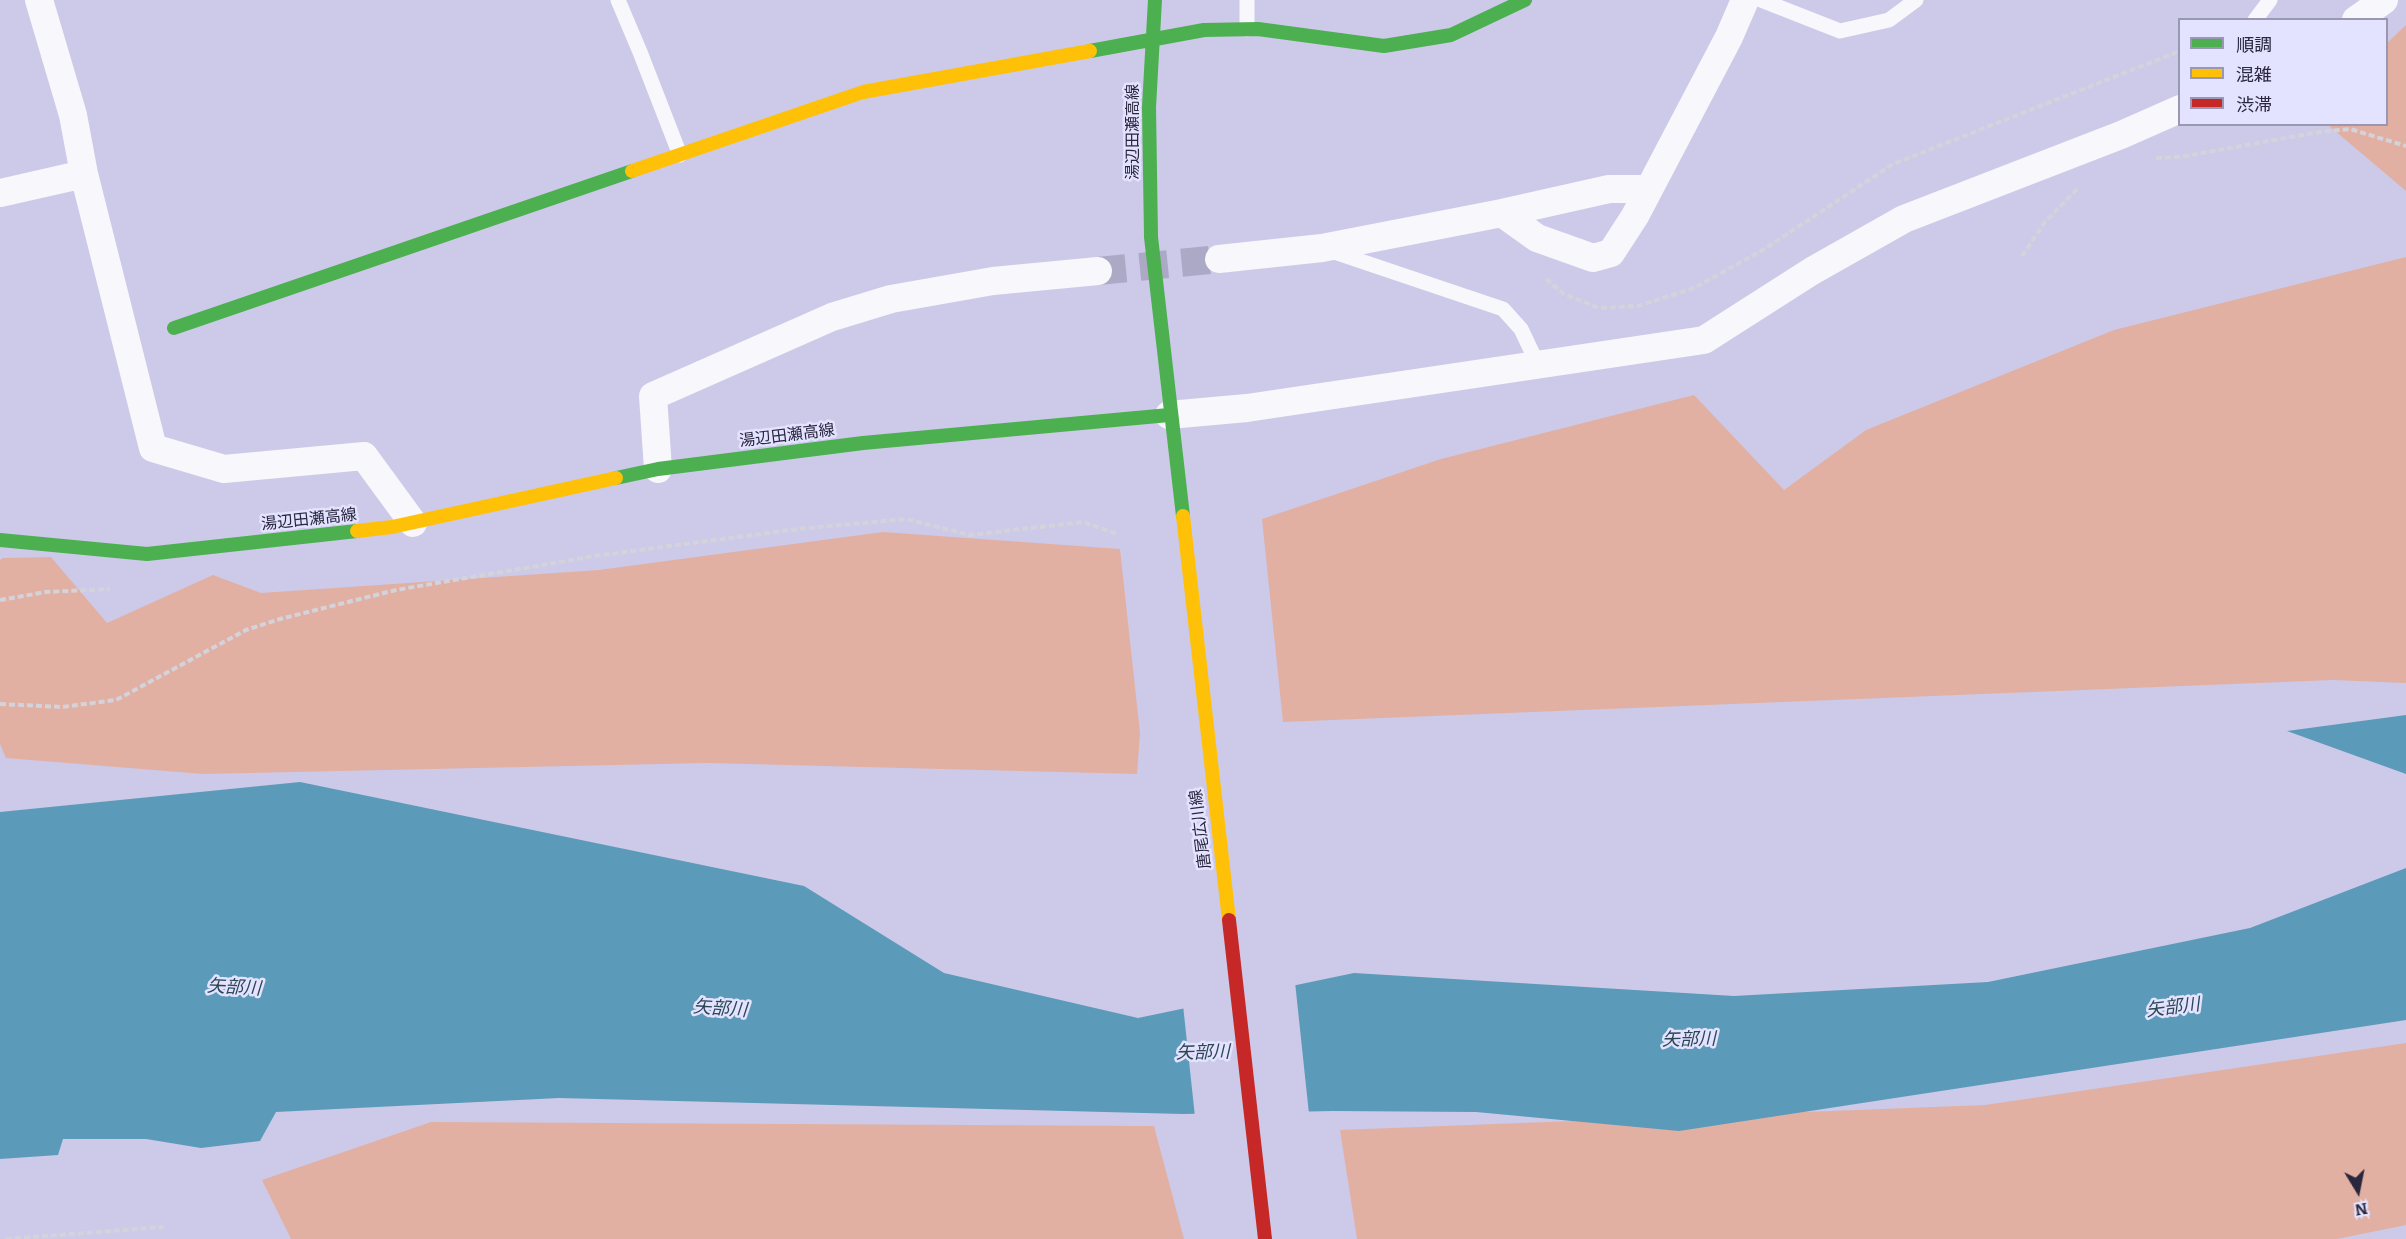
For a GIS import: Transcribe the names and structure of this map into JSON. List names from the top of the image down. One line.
{"streets":{"main road":["湯辺田瀬高線","唐尾広川線"]},"crossings":[["湯辺田瀬高線","唐尾広川線"]],"water":["矢部川"],"legend":["順調","混雑","渋滞"],"north":"bottom"}
